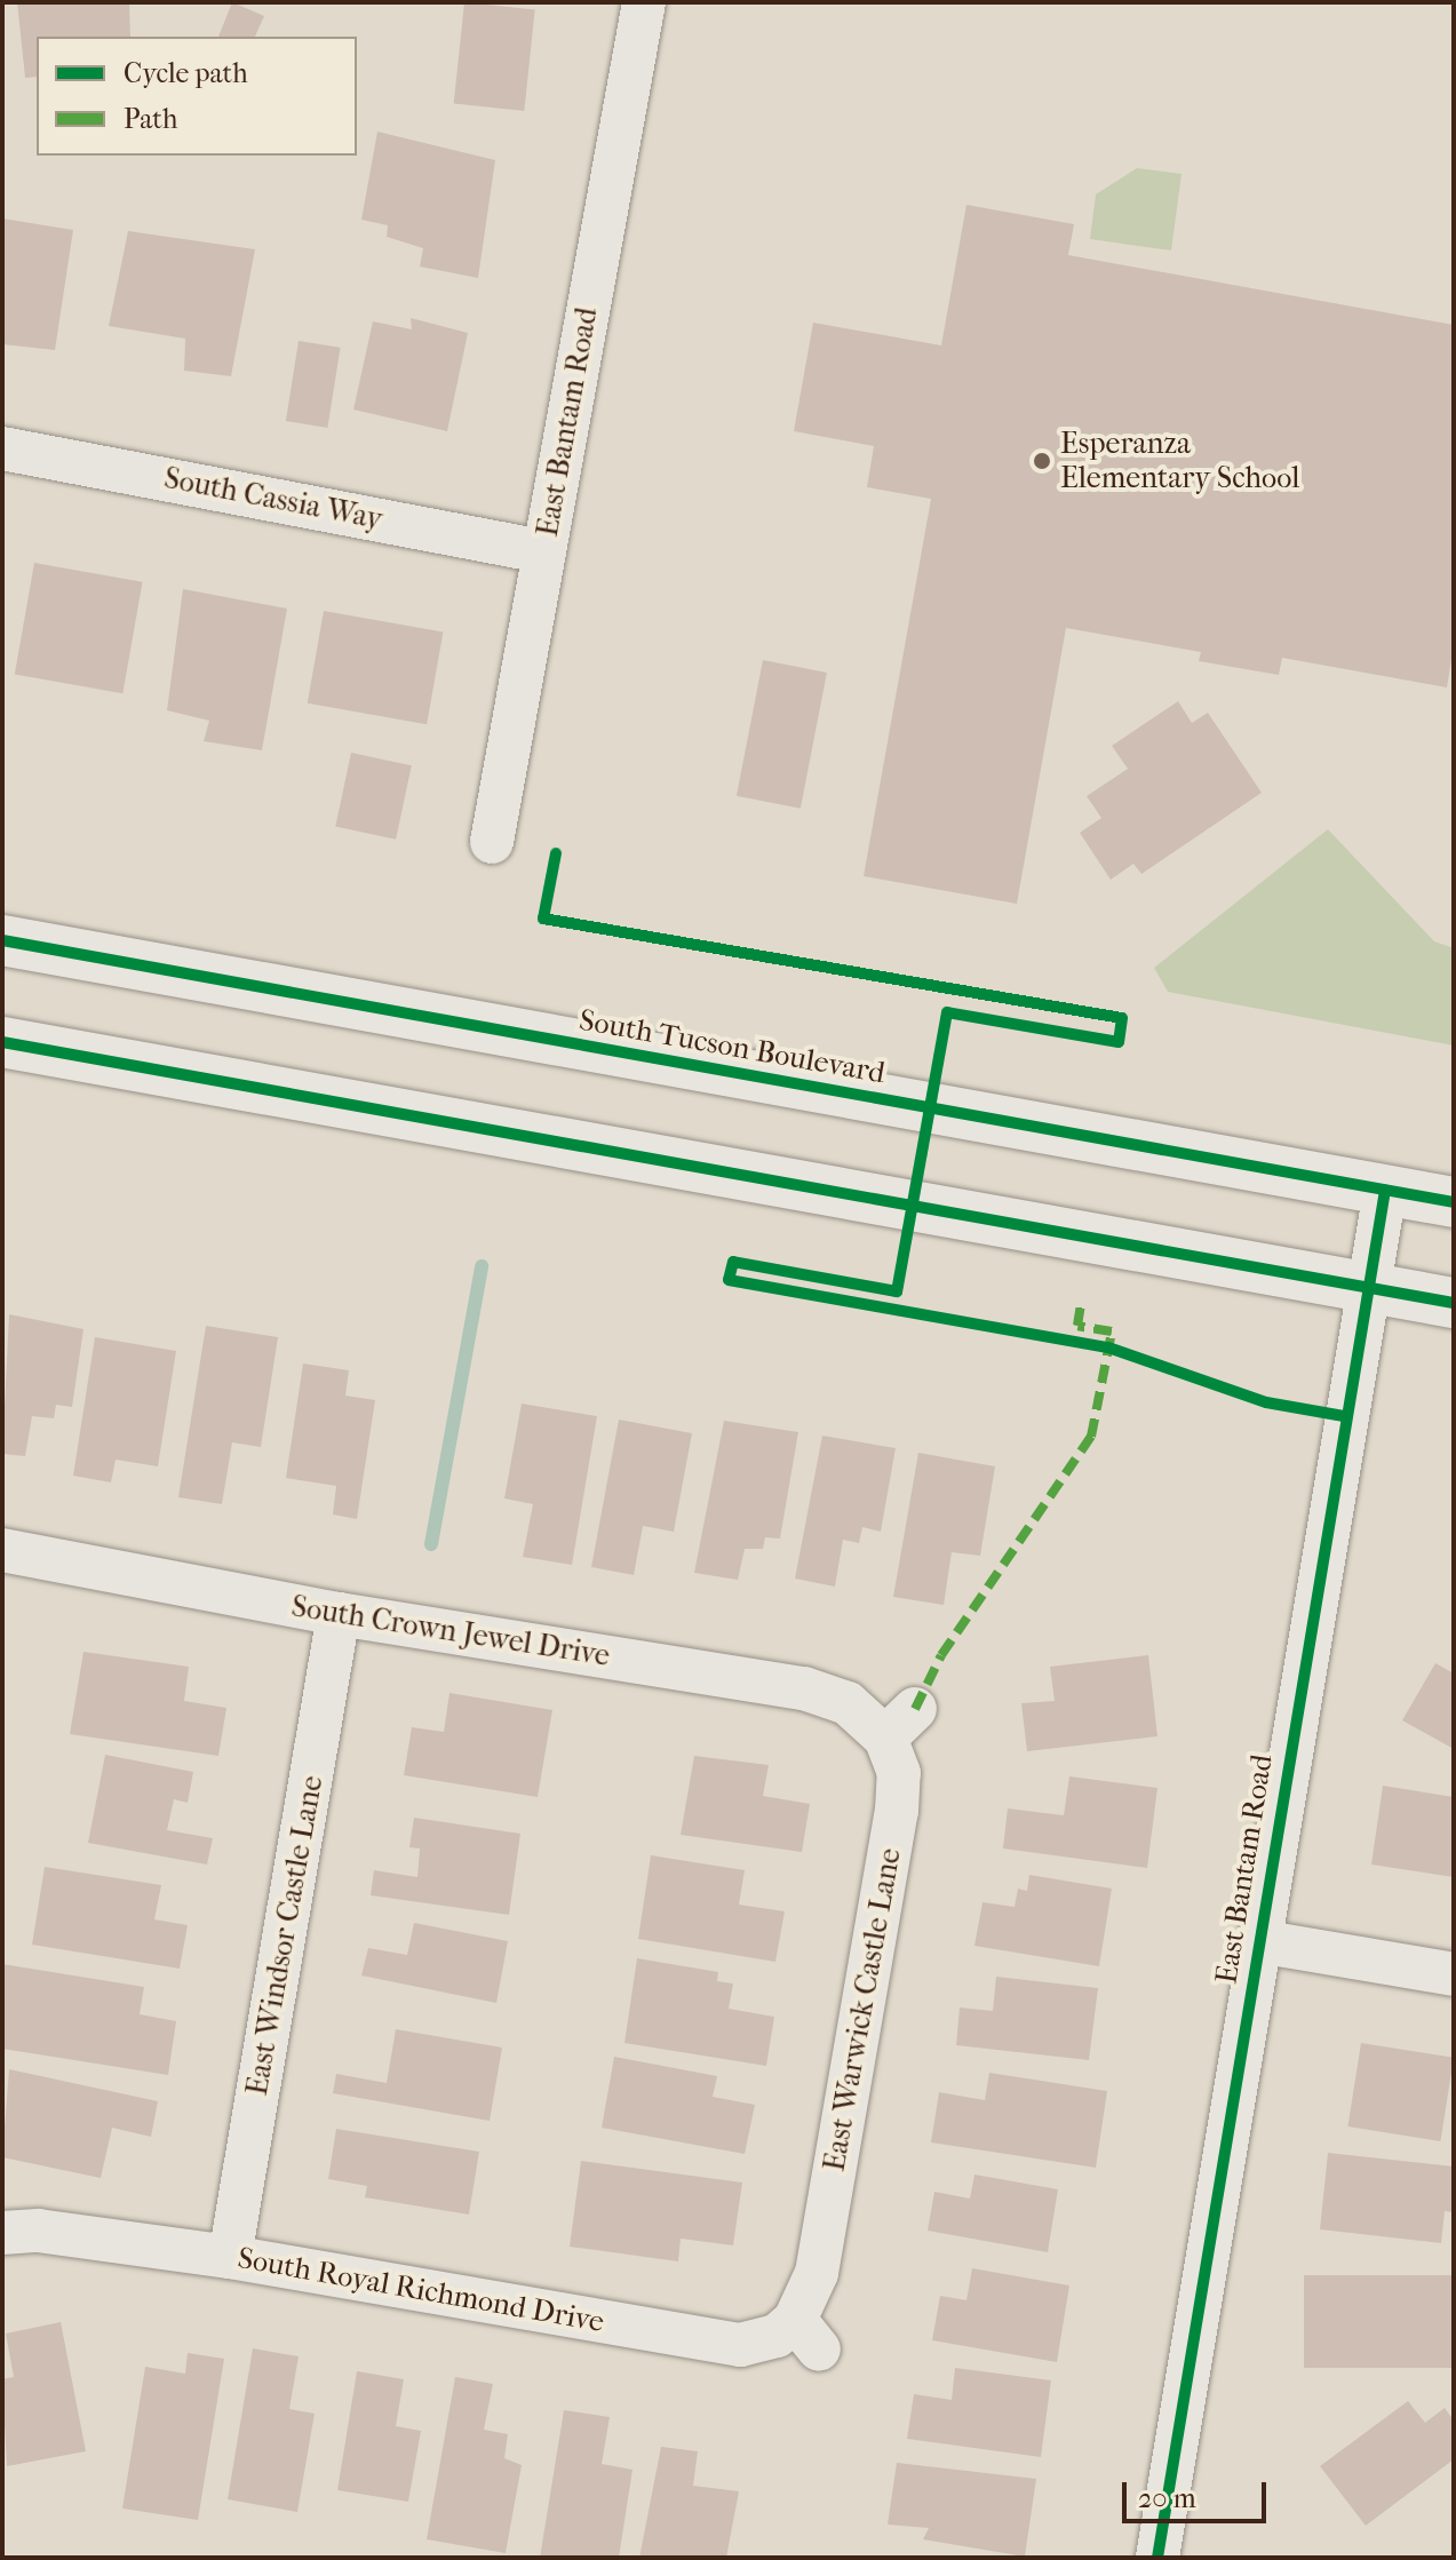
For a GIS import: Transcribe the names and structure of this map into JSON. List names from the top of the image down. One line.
{"streets":{"main road":["South Tucson Boulevard"],"street":["East Bantam Road","South Cassia Way","South Crown Jewel Drive","East Windsor Castle Lane","East Warwick Castle Lane","South Royal Richmond Drive"]},"crossings":[["East Bantam Road","South Cassia Way"],["East Bantam Road","South Tucson Boulevard"],["South Crown Jewel Drive","East Windsor Castle Lane"],["South Crown Jewel Drive","East Warwick Castle Lane"],["East Windsor Castle Lane","South Royal Richmond Drive"],["East Warwick Castle Lane","South Royal Richmond Drive"]],"places":["Esperanza Elementary School"],"legend":["Cycle path","Path"],"scale_bar":"20 m"}
